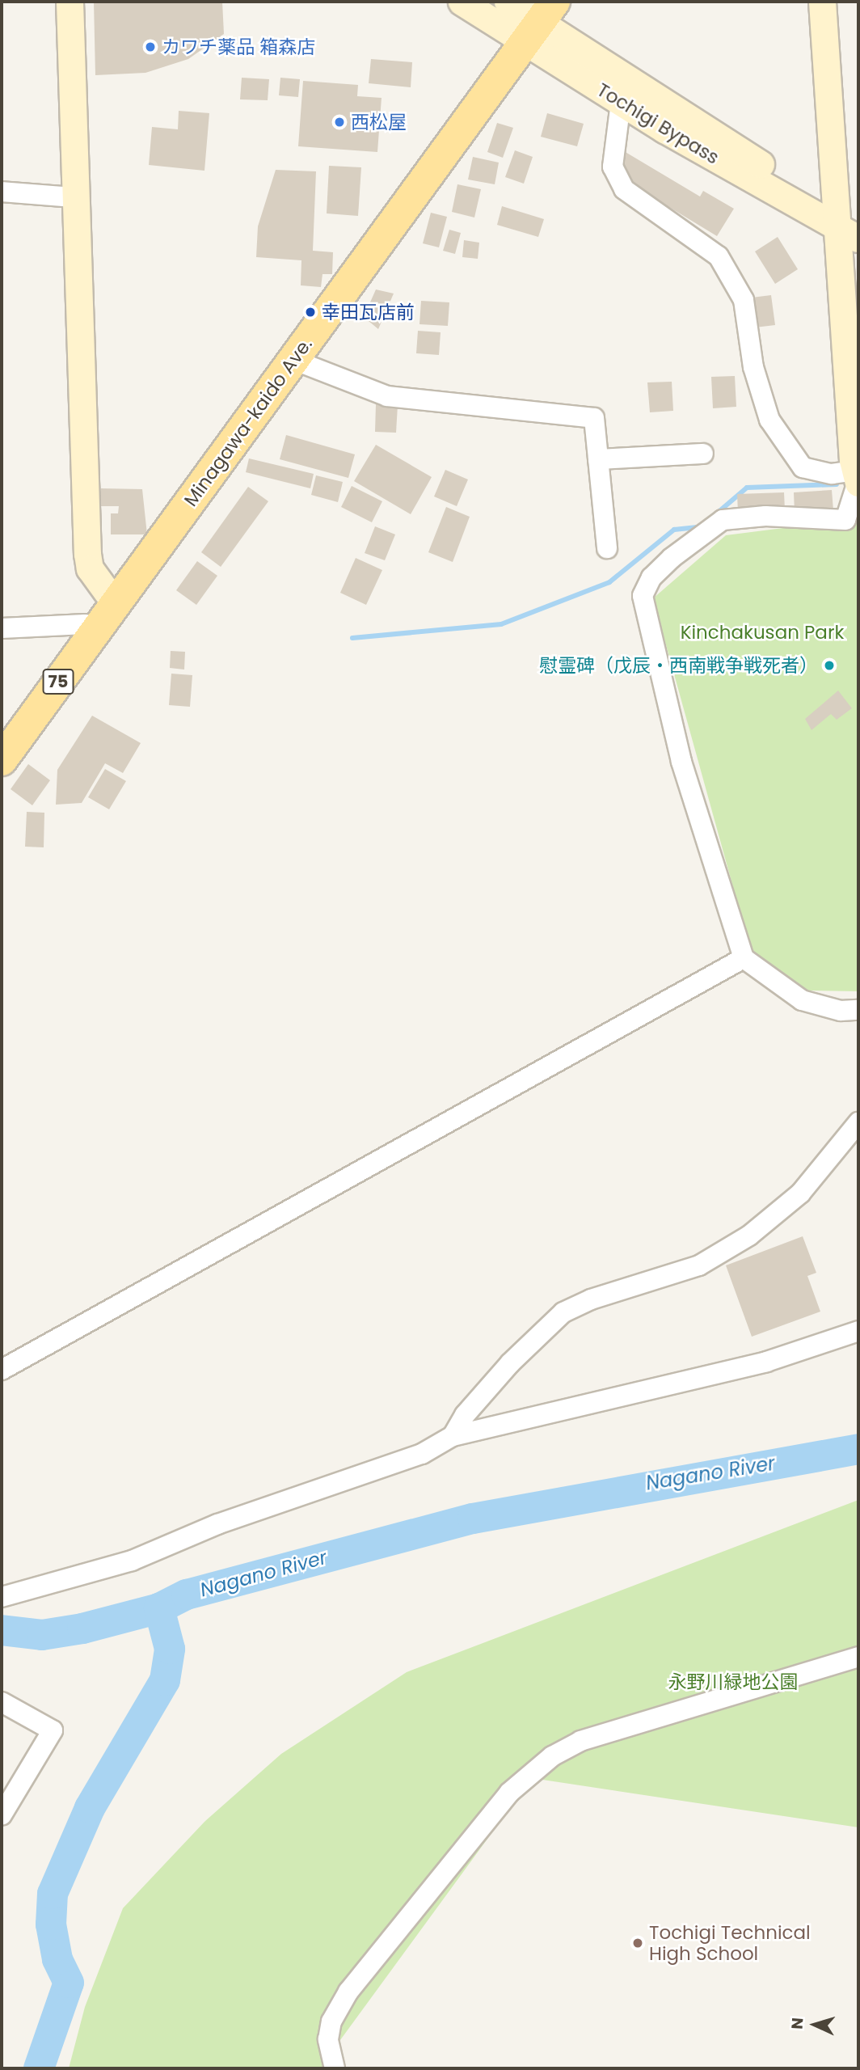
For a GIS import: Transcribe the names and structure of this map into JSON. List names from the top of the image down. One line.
{"streets":{"main road":["Minagawa-kaido Ave.","75"],"street":["Tochigi Bypass"]},"crossings":[["Tochigi Bypass","Minagawa-kaido Ave."]],"water":["Nagano River"],"parks":["Kinchakusan Park","永野川緑地公園"],"places":["カワチ薬品 箱森店","西松屋","幸田瓦店前","慰霊碑（戊辰・西南戦争戦死者）","Tochigi Technical High School"],"north":"left"}
